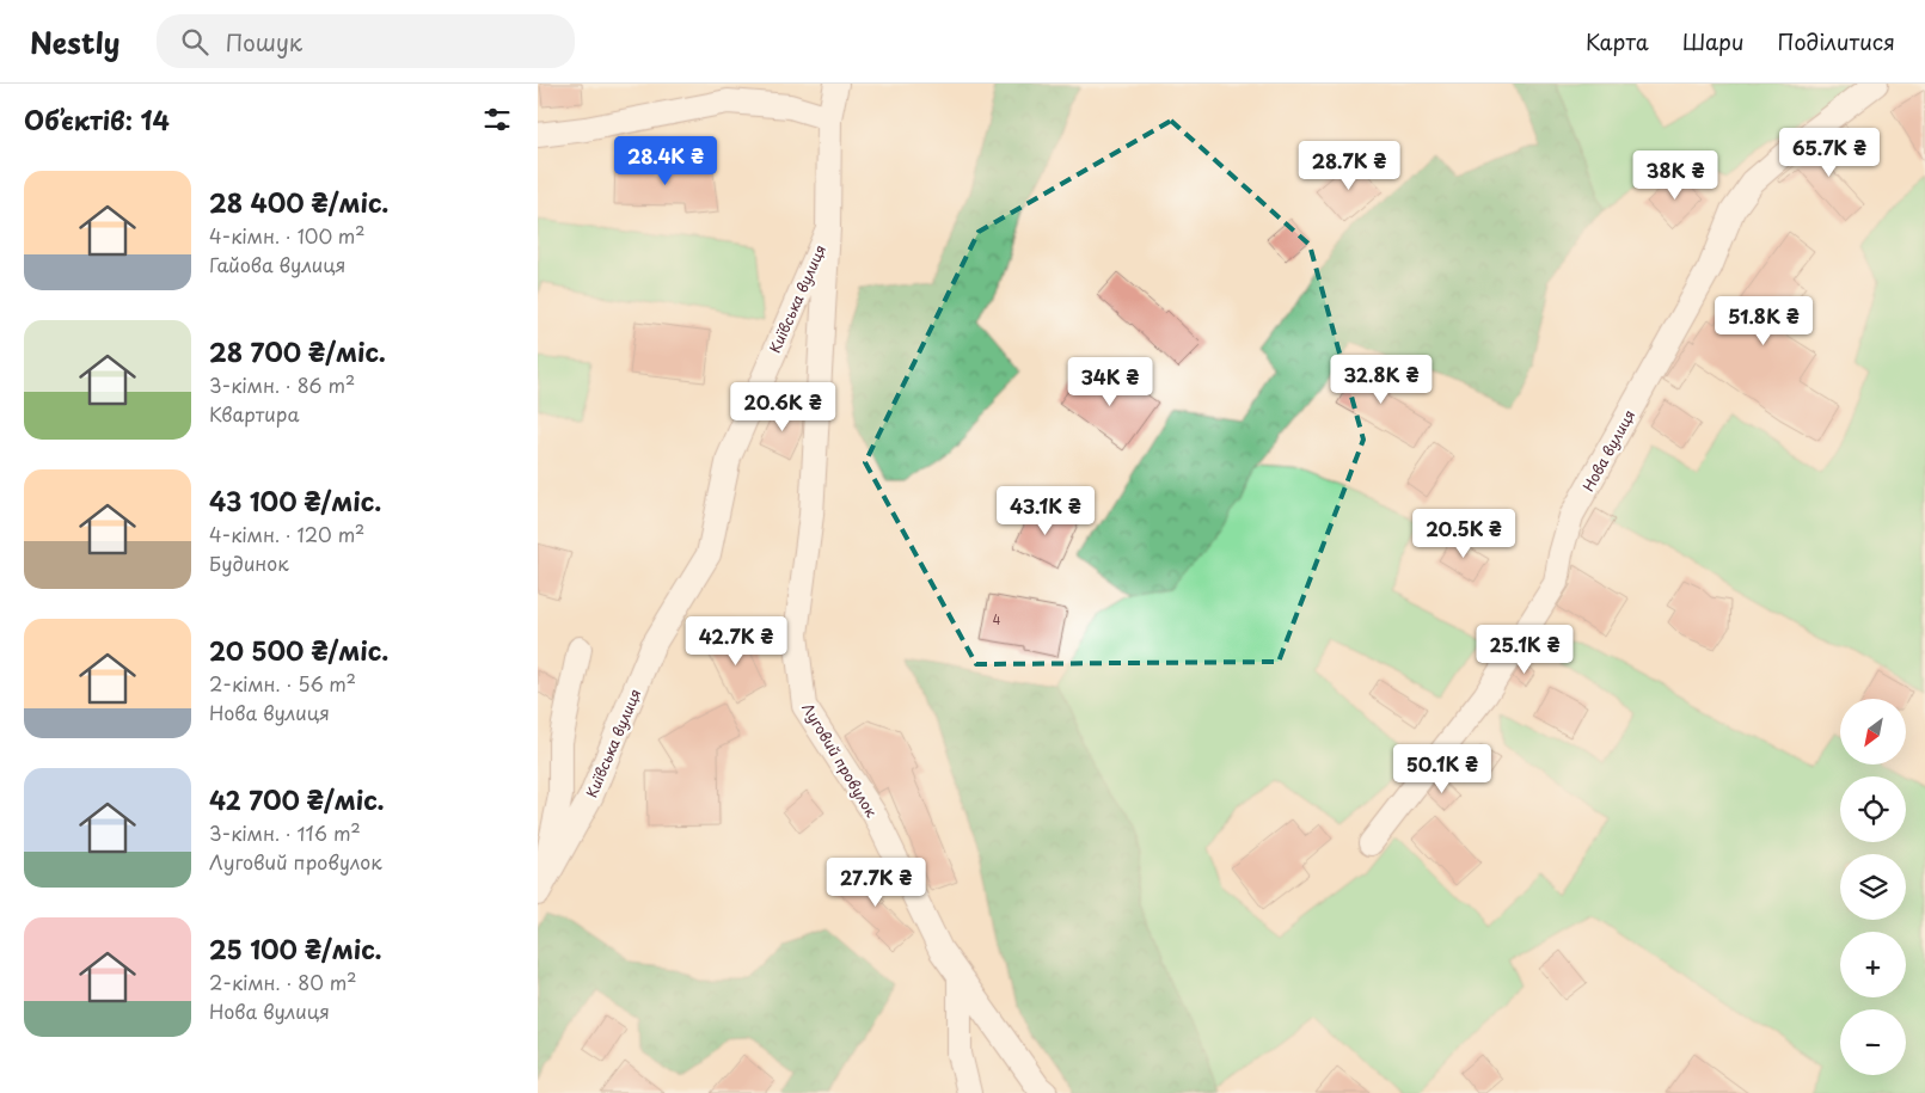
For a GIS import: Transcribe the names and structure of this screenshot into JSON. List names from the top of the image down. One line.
{"streets":{"street":["Київська вулиця","Нова вулиця","Луговий провулок"]},"crossings":[["Київська вулиця","Луговий провулок"]],"house_numbers":["4"],"north":"bottom left","page":{"header":"Nestly","search":"Пошук","nav":["Карта","Шари","Поділитися"],"heading":"Об’єктів: 14","price":["65.7K ₴","28.4K ₴","28.7K ₴","38K ₴","51.8K ₴","32.8K ₴","34K ₴","20.6K ₴","43.1K ₴","20.5K ₴","42.7K ₴","25.1K ₴","50.1K ₴","27.7K ₴"],"list":[{"name":"28 400 ₴/міс.","note":"4-кімн. · 100 m² · Гайова вулиця"},{"name":"28 700 ₴/міс.","note":"3-кімн. · 86 m² · Квартира"},{"name":"43 100 ₴/міс.","note":"4-кімн. · 120 m² · Будинок"},{"name":"20 500 ₴/міс.","note":"2-кімн. · 56 m² · Нова вулиця"},{"name":"42 700 ₴/міс.","note":"3-кімн. · 116 m² · Луговий провулок"},{"name":"25 100 ₴/міс.","note":"2-кімн. · 80 m² · Нова вулиця"}],"map_buttons":["+","−"]}}
